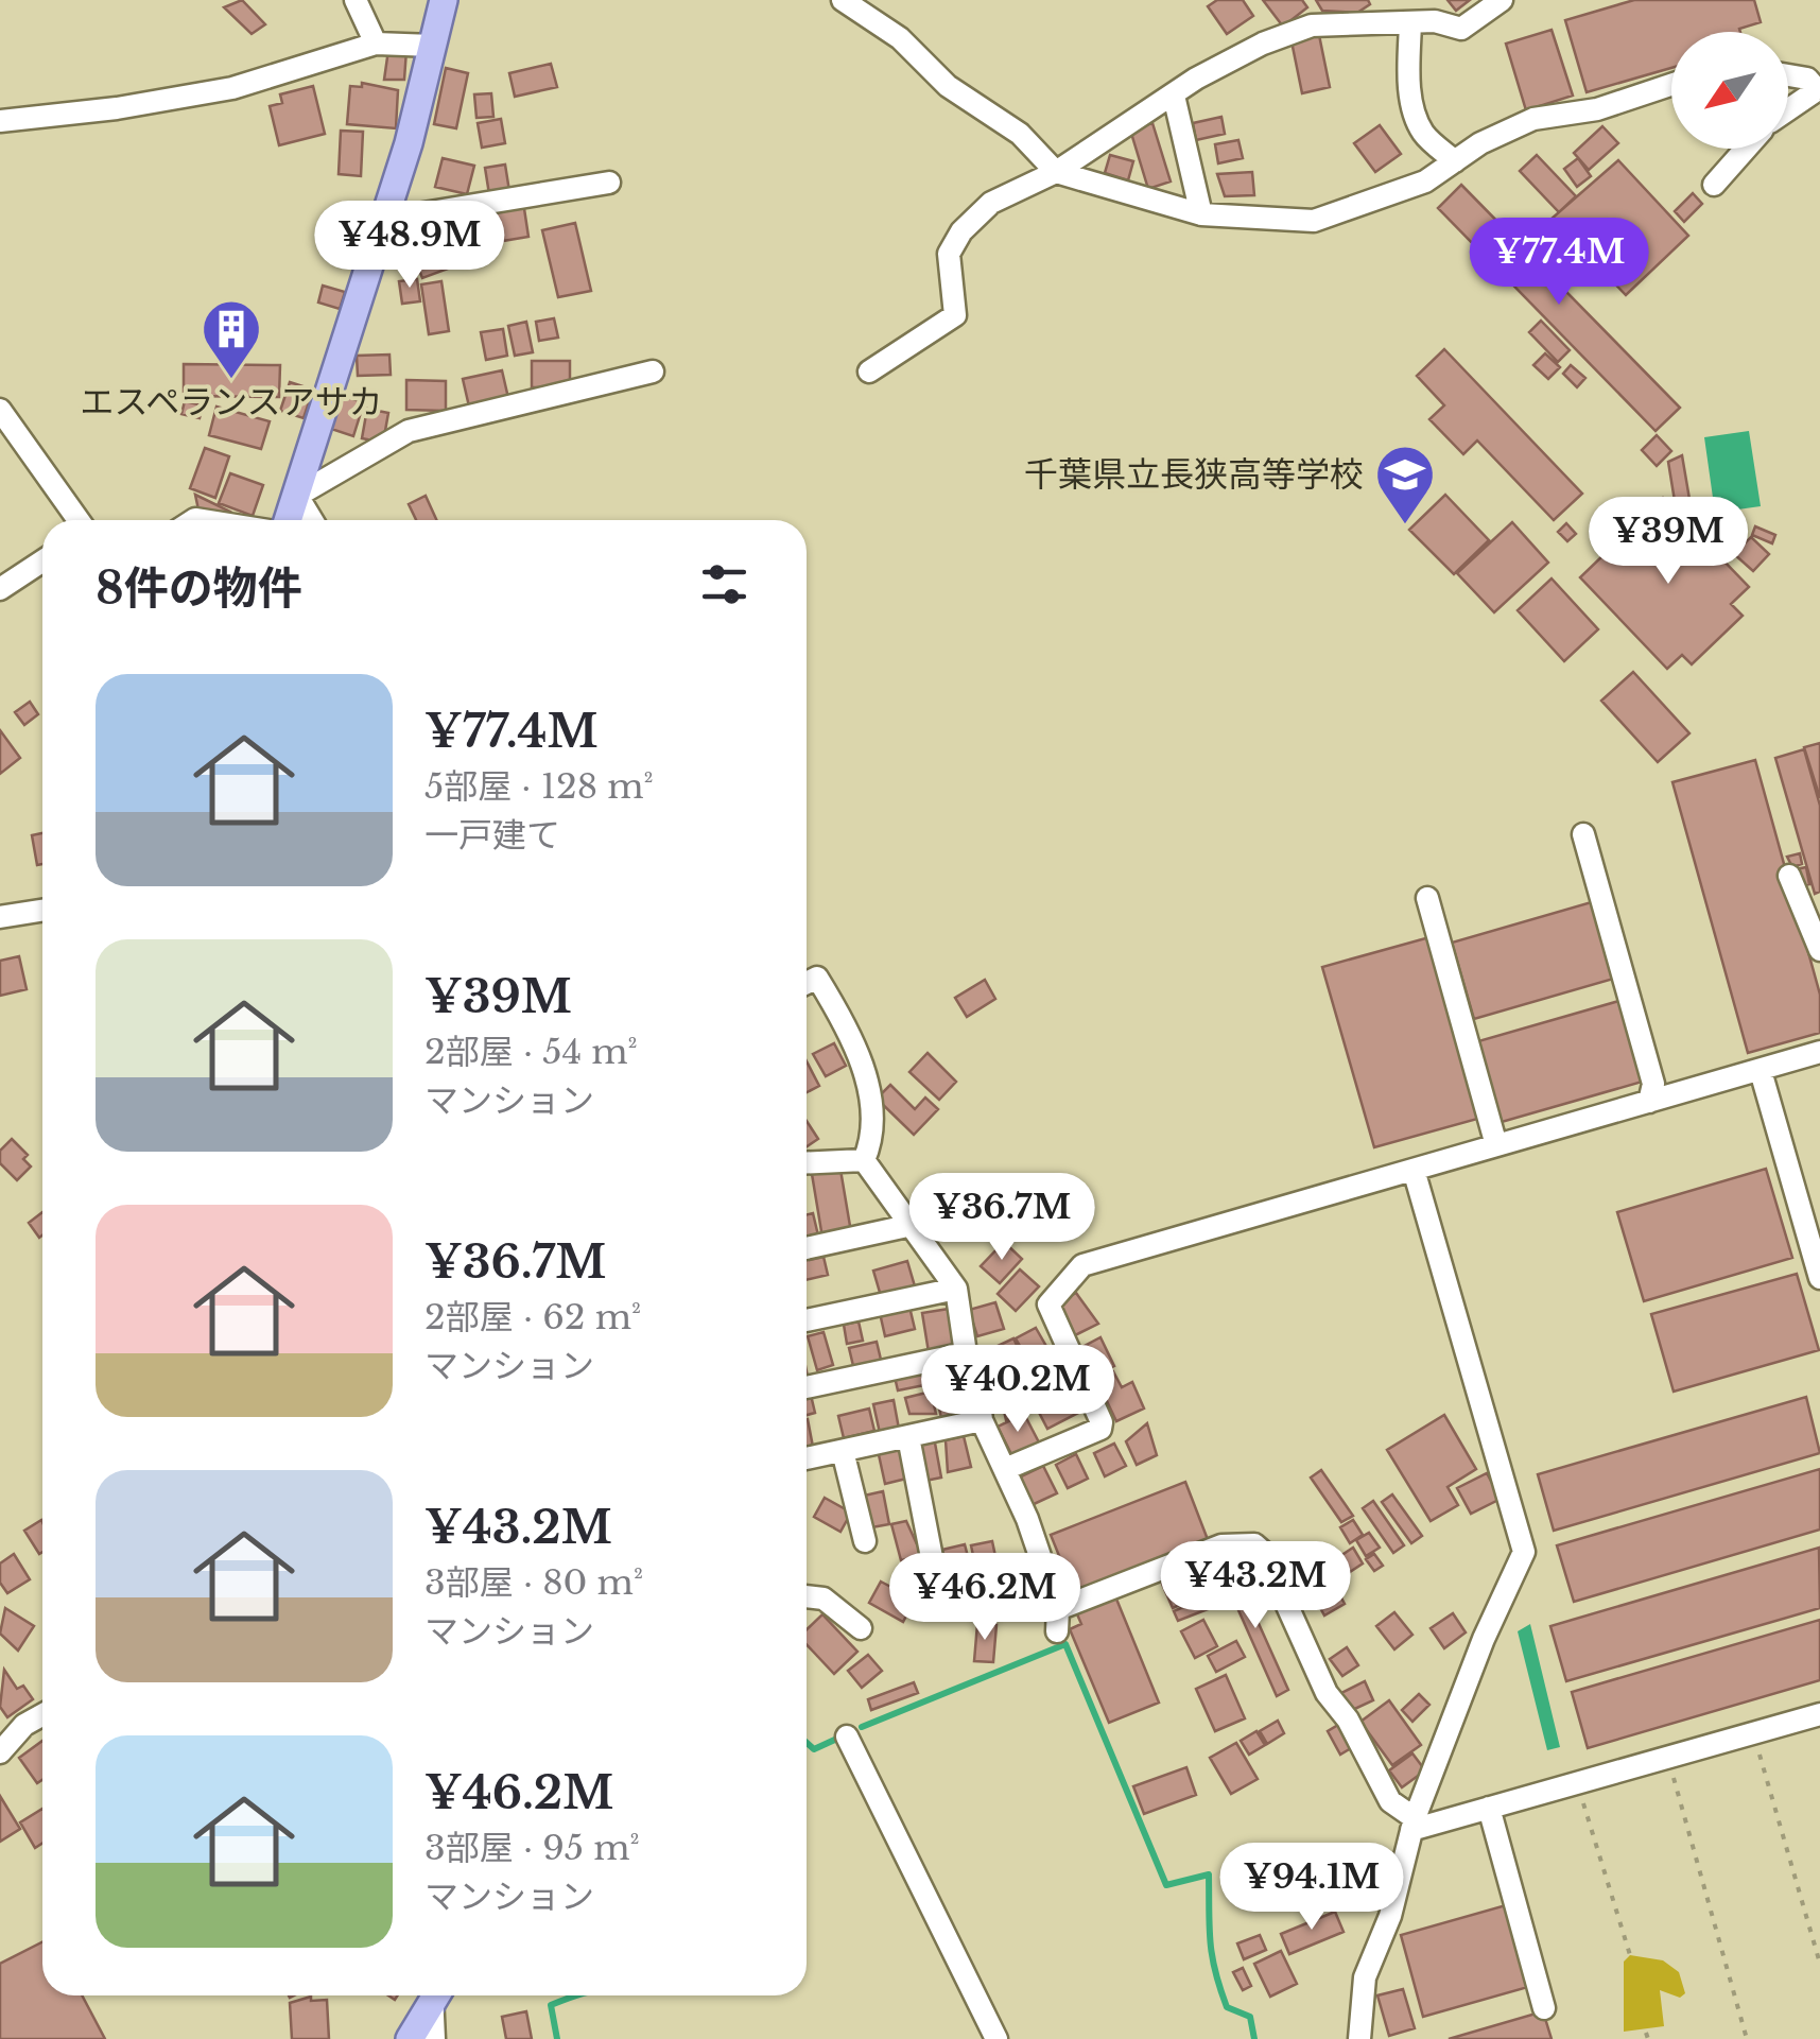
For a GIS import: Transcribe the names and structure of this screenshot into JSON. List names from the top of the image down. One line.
{"places":{"building":["エスペランスアサカ"],"school or university":["千葉県立長狭高等学校"]},"north":"bottom left","page":{"price":["¥48.9M","¥77.4M","¥39M","¥36.7M","¥40.2M","¥43.2M","¥46.2M","¥94.1M"],"heading":"8件の物件","list":[{"name":"¥77.4M","note":"5部屋 · 128 m² · 一戸建て"},{"name":"¥39M","note":"2部屋 · 54 m² · マンション"},{"name":"¥36.7M","note":"2部屋 · 62 m² · マンション"},{"name":"¥43.2M","note":"3部屋 · 80 m² · マンション"},{"name":"¥46.2M","note":"3部屋 · 95 m² · マンション"}]}}
